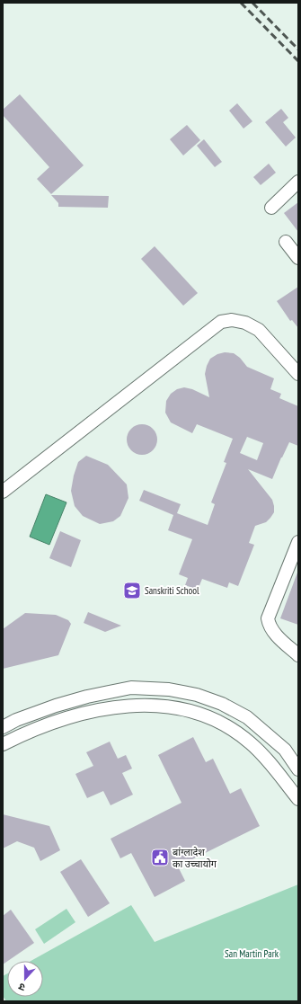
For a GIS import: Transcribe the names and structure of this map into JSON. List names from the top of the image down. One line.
{"parks":["San Martin Park"],"places":{"school or university":["Sanskriti School"],"public building":["बांग्लादेश का उच्चायोग"]},"north":"bottom"}
